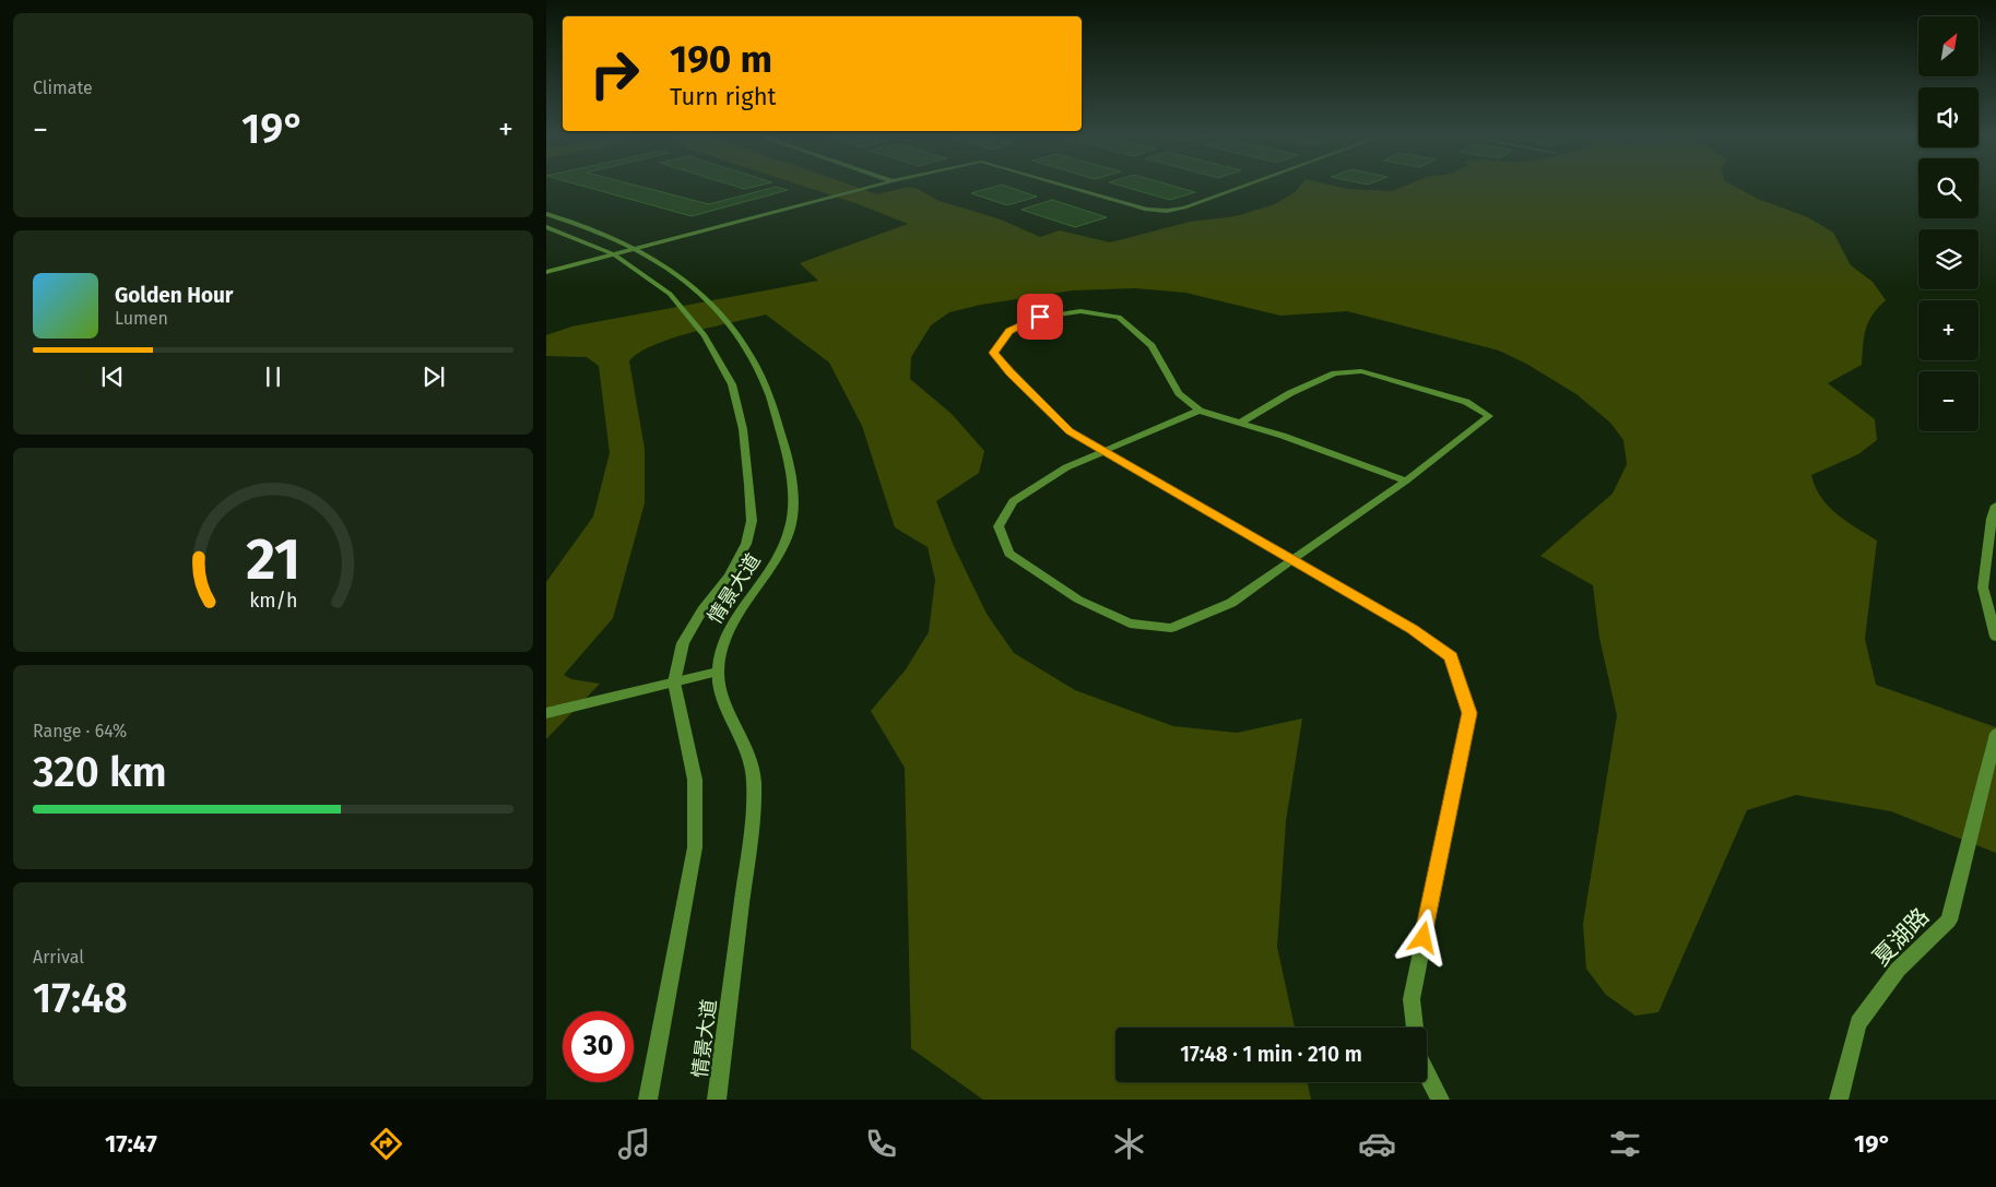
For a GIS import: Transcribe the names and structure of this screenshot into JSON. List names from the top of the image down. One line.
{"streets":{"street":["情景大道","夏湖路"]},"north":"top right","page":{"tile":["Climate",["Range · 64%","320 km"],["Arrival","17:48"]],"map_buttons":["+","−"],"turn":["190 m","Turn right"],"heat":["−","19°","+"],"song":["Golden Hour","Lumen"],"limit":"30","trip":"17:48 · 1 min · 210 m","tabs":["17:47","19°"],"gauge":["21","km/h"]}}
